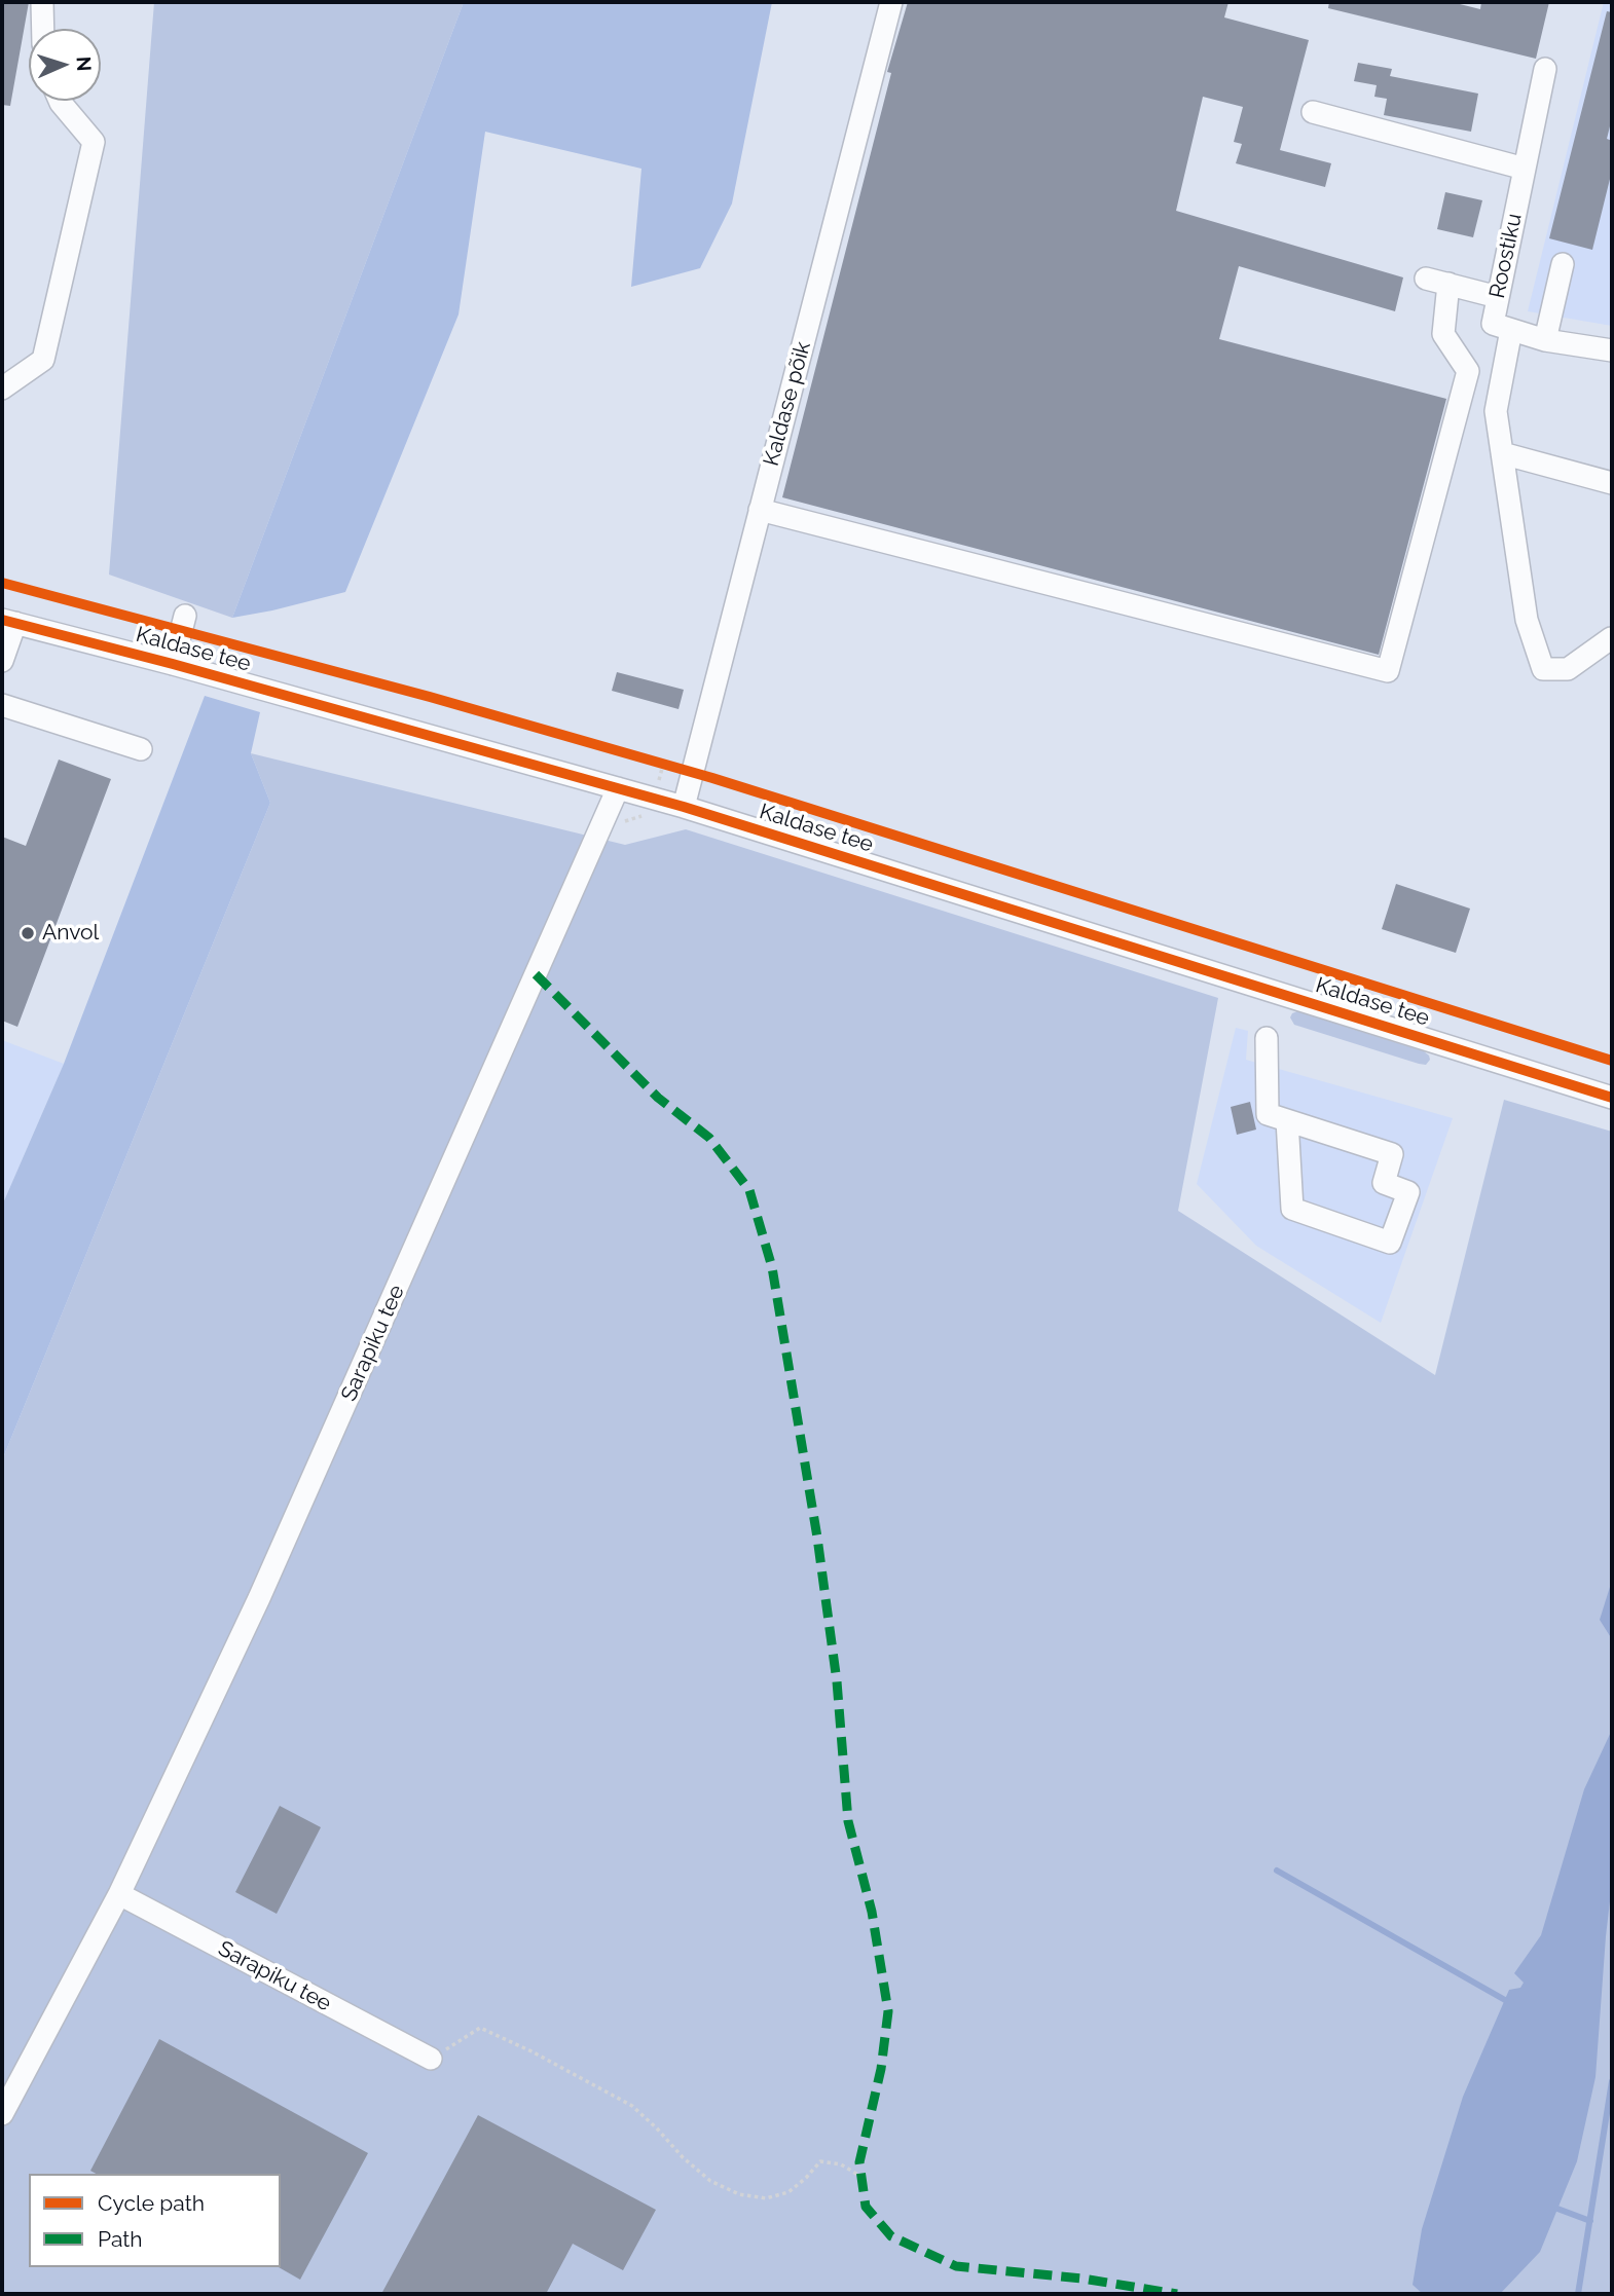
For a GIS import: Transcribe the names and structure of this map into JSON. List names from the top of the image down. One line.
{"streets":{"street":["Roostiku","Kaldase põik","Kaldase tee","Sarapiku tee"]},"crossings":[["Kaldase põik","Kaldase tee"],["Kaldase tee","Sarapiku tee"]],"places":["Anvol"],"legend":["Cycle path","Path"],"north":"right"}
